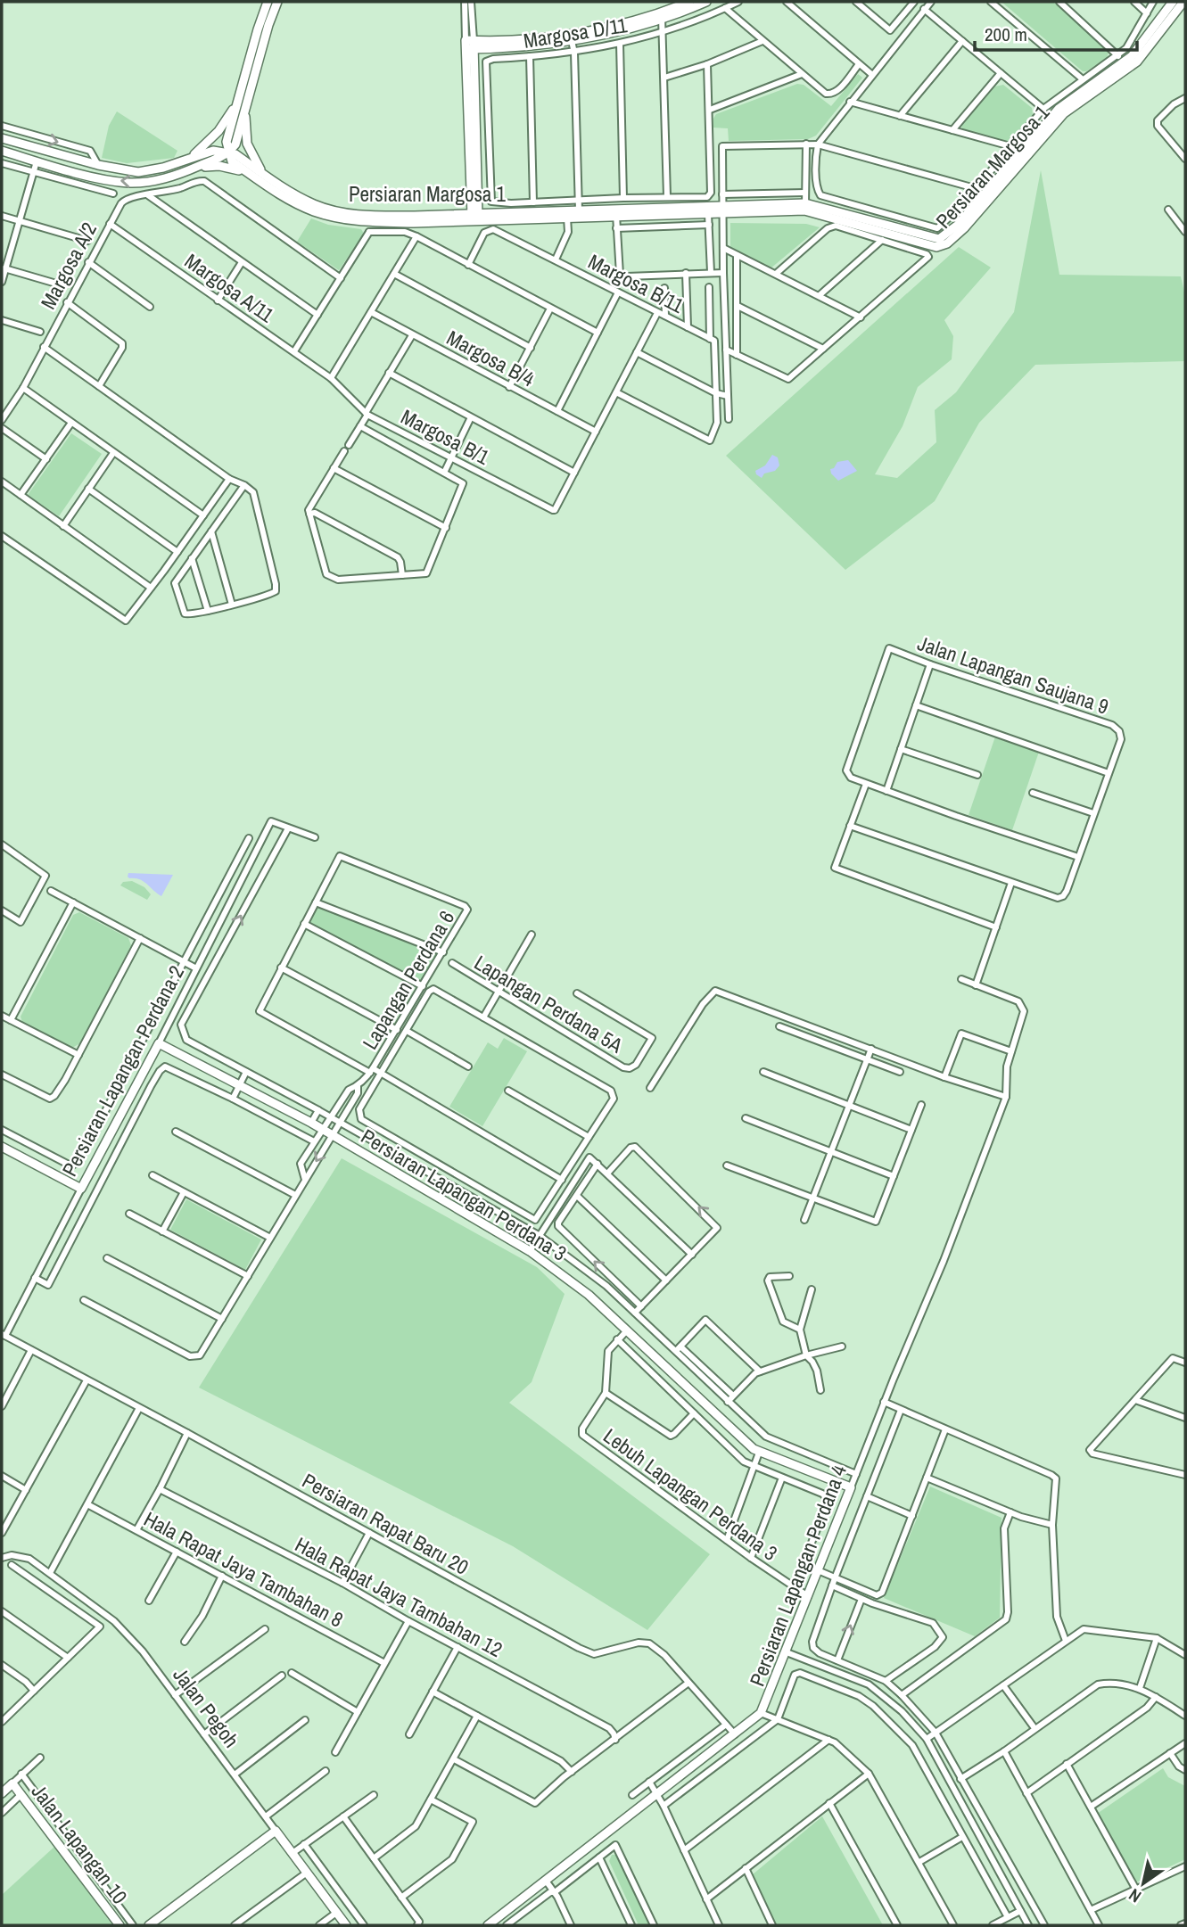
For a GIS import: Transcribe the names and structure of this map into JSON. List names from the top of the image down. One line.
{"streets":{"street":["Margosa D/11","Persiaran Margosa 1","Margosa A/2","Margosa B/11","Margosa A/11","Margosa B/4","Margosa B/1","Jalan Lapangan Saujana 9","Lapangan Perdana 6","Lapangan Perdana 5A","Persiaran Lapangan Perdana 2","Persiaran Lapangan Perdana 3","Lebuh Lapangan Perdana 3","Persiaran Rapat Baru 20","Hala Rapat Jaya Tambahan 8","Persiaran Lapangan Perdana 4","Hala Rapat Jaya Tambahan 12","Jalan Pegoh","Jalan Lapangan 10"]},"crossings":[["Margosa A/2","Margosa A/11"],["Margosa A/11","Margosa B/1"],["Lapangan Perdana 6","Persiaran Lapangan Perdana 3"],["Persiaran Lapangan Perdana 2","Persiaran Lapangan Perdana 3"],["Persiaran Lapangan Perdana 2","Persiaran Rapat Baru 20"],["Persiaran Lapangan Perdana 3","Persiaran Lapangan Perdana 4"],["Lebuh Lapangan Perdana 3","Persiaran Lapangan Perdana 4"],["Persiaran Rapat Baru 20","Persiaran Lapangan Perdana 4"]],"scale_bar":"200 m","north":"bottom left"}
